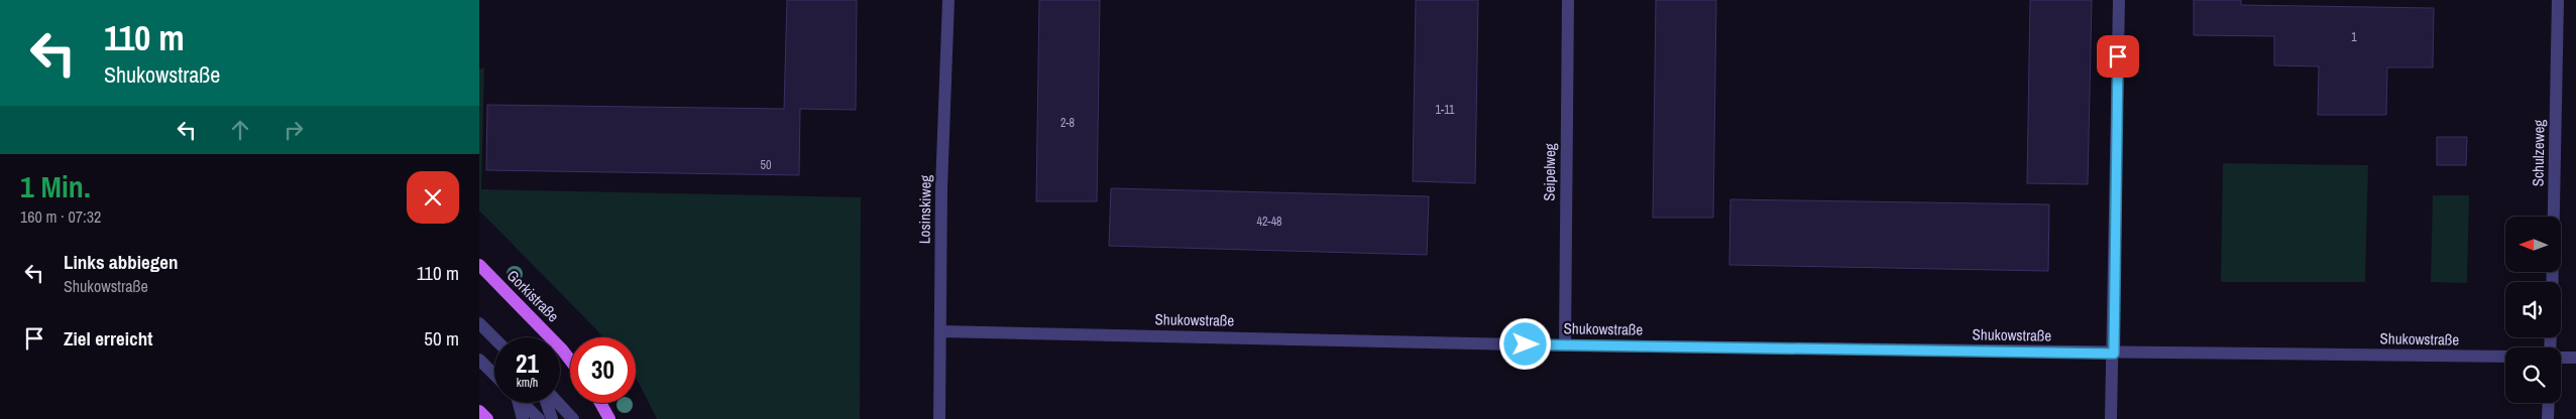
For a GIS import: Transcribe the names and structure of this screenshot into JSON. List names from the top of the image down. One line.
{"streets":{"main road":["Gorkistraße"],"street":["Schulzeweg","Seipelweg","Losinskiweg","Shukowstraße"]},"crossings":[["Seipelweg","Shukowstraße"],["Losinskiweg","Shukowstraße"]],"house_numbers":["1","1-11","2-8","50","42-48"],"north":"left","page":{"turn":["110 m","Shukowstraße"],"heading":["1 Min.","160 m · 07:32"],"list":[{"name":"Links abbiegen","note":"Shukowstraße","value":"110 m"},{"name":"Ziel erreicht","value":"50 m"}],"speed":"21 km/h","limit":"30"}}
